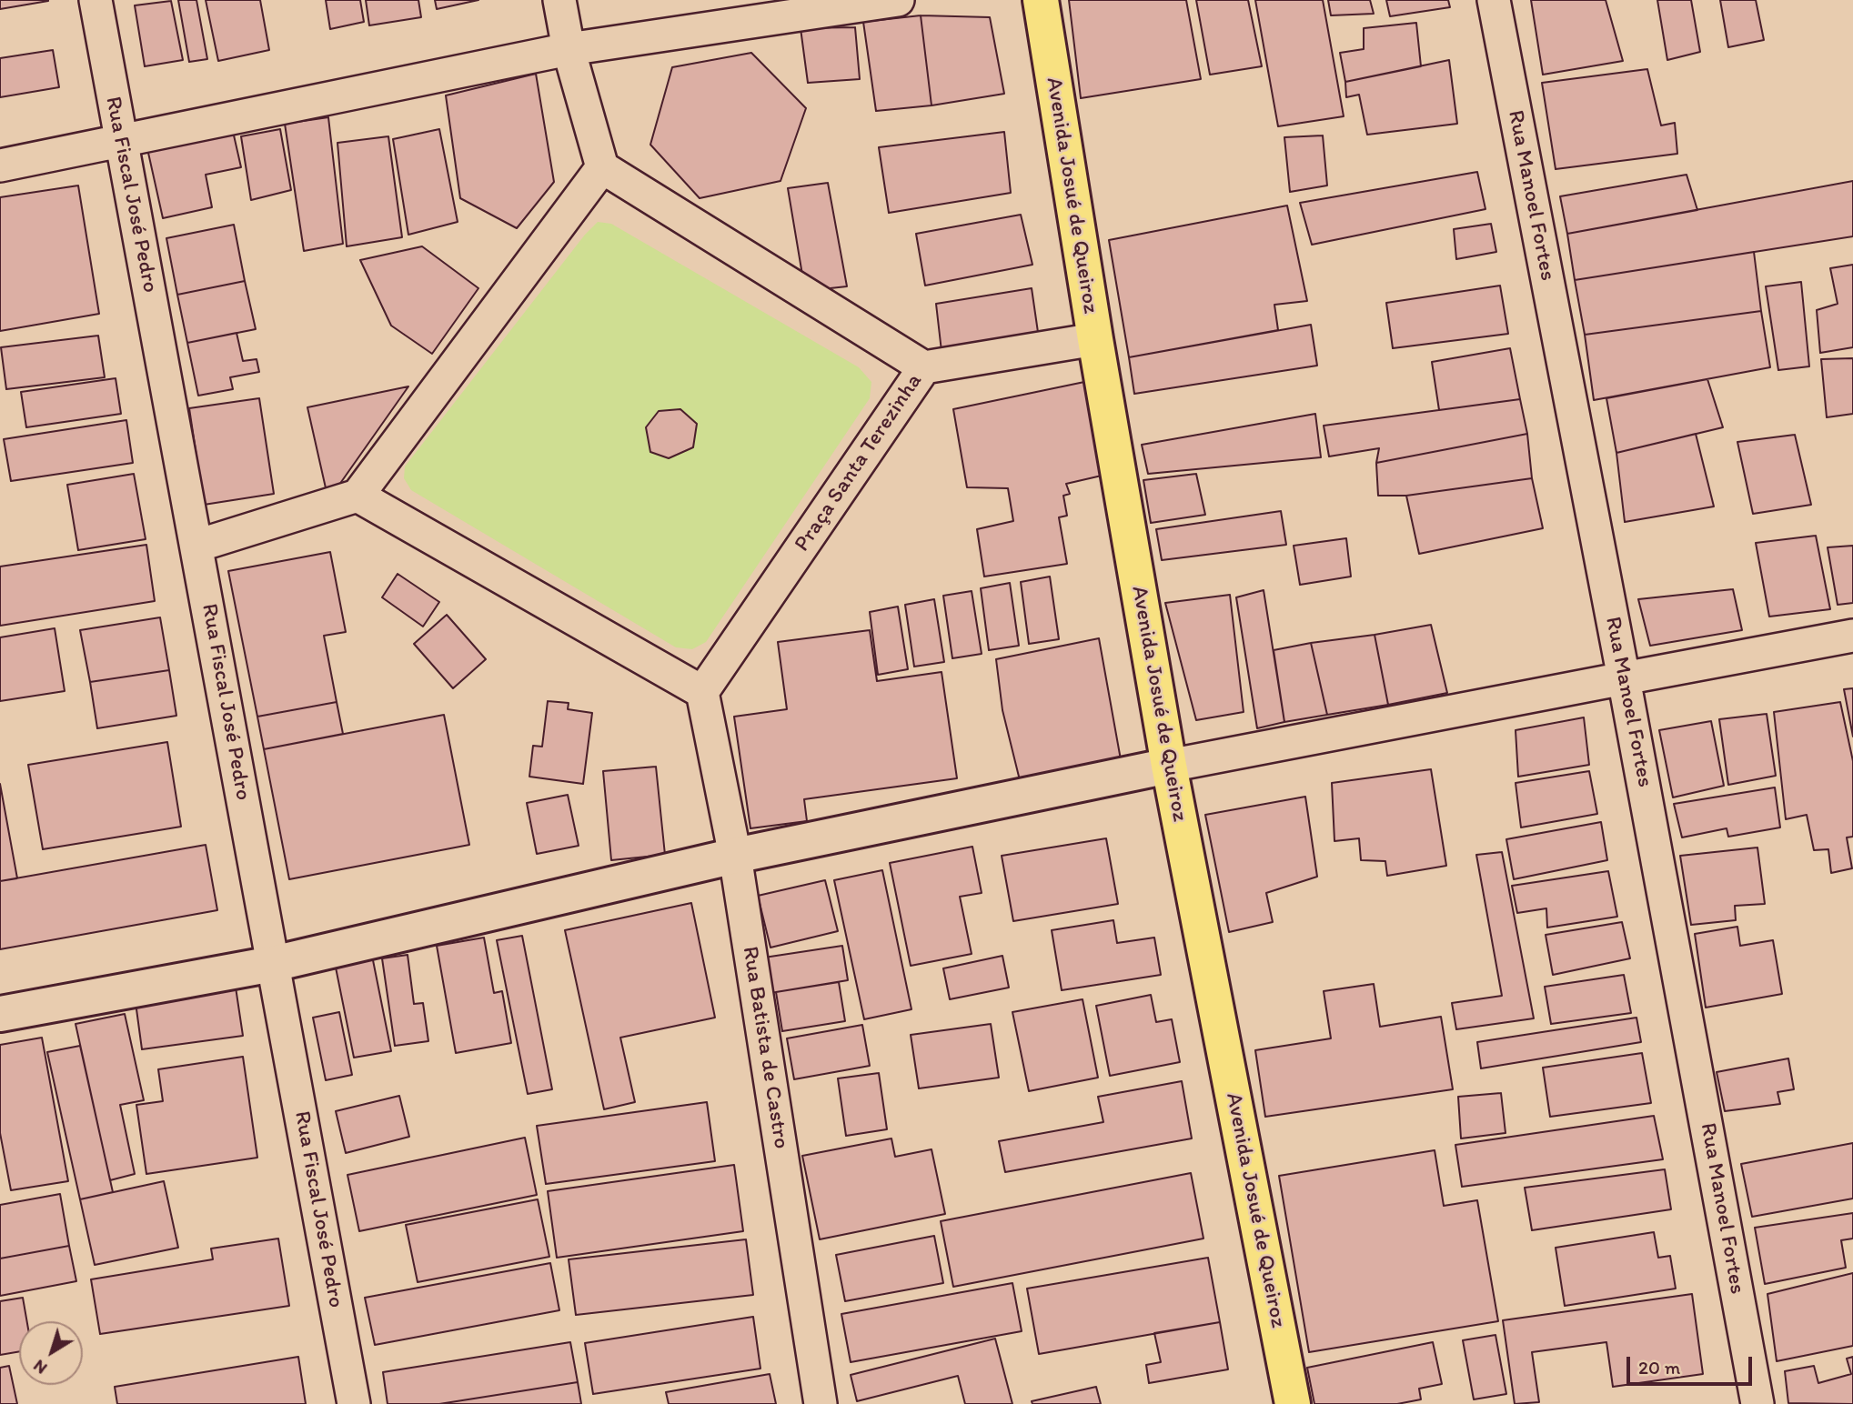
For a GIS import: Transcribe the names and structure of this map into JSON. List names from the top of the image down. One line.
{"streets":{"main road":["Avenida Josué de Queiroz"],"street":["Rua Fiscal José Pedro","Rua Manoel Fortes","Praça Santa Terezinha","Rua Batista de Castro"]},"crossings":[["Praça Santa Terezinha","Rua Batista de Castro"]],"scale_bar":"20 m","north":"bottom left"}
